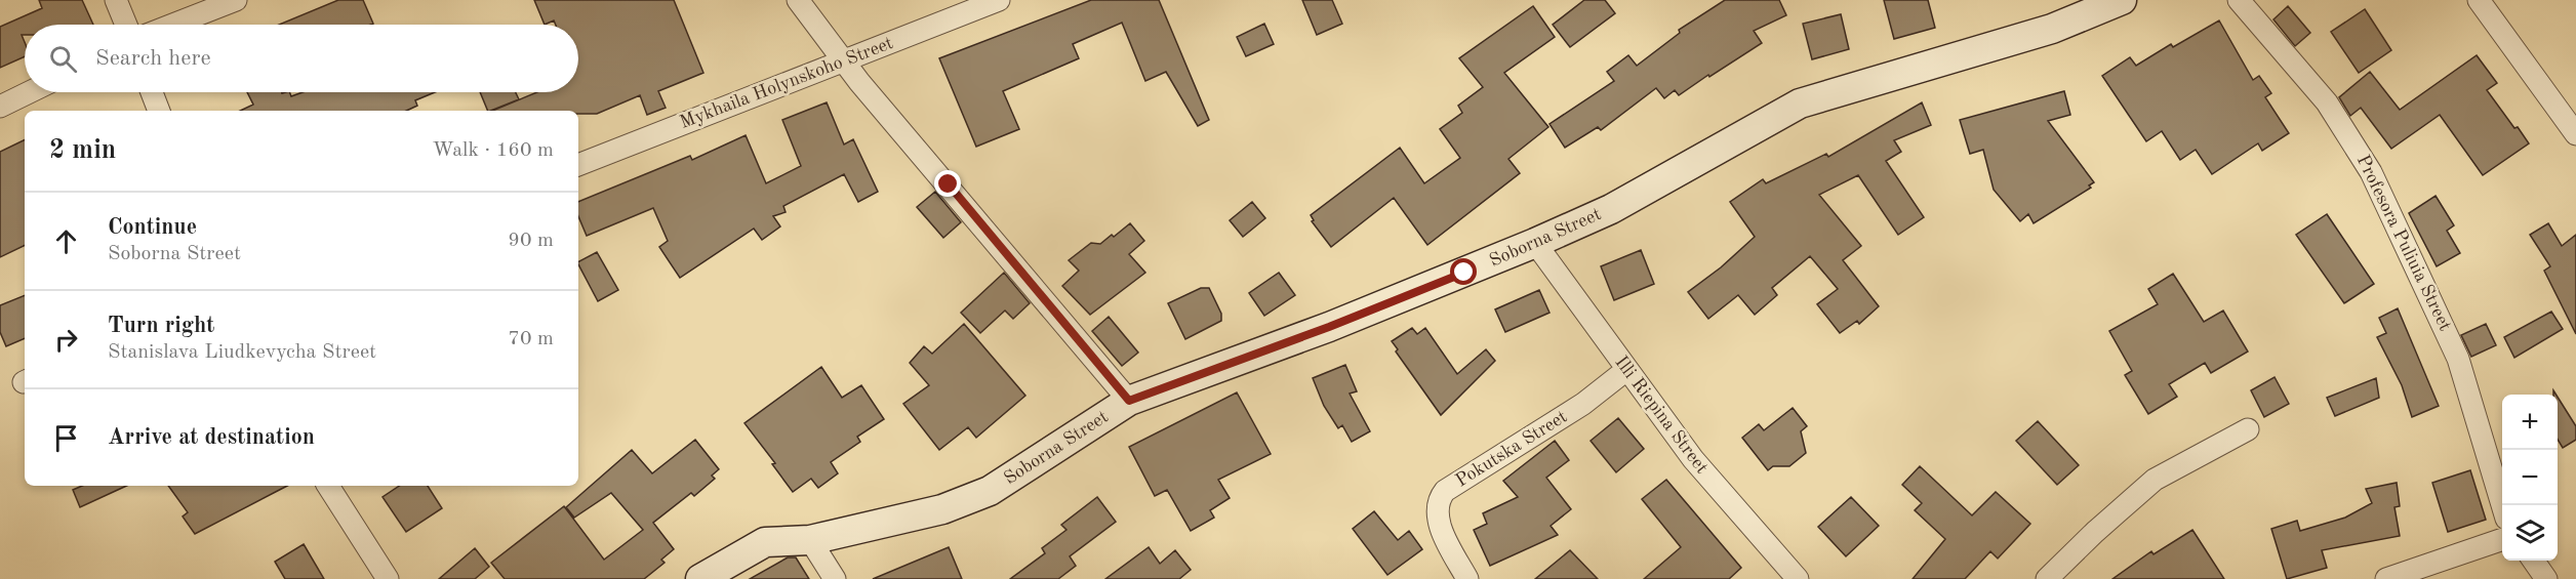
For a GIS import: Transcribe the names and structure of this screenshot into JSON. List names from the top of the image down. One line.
{"streets":{"street":["Mykhaila Holynskoho Street","Soborna Street","Profesora Puliuia Street","Illi Riepina Street","Pokutska Street"]},"crossings":[["Soborna Street","Illi Riepina Street"],["Illi Riepina Street","Pokutska Street"]],"page":{"search":"Search here","heading":["2 min","Walk · 160 m"],"list":[["Continue","Soborna Street","90 m"],["Turn right","Stanislava Liudkevycha Street","70 m"],"Arrive at destination"],"map_buttons":["+","−"]}}
